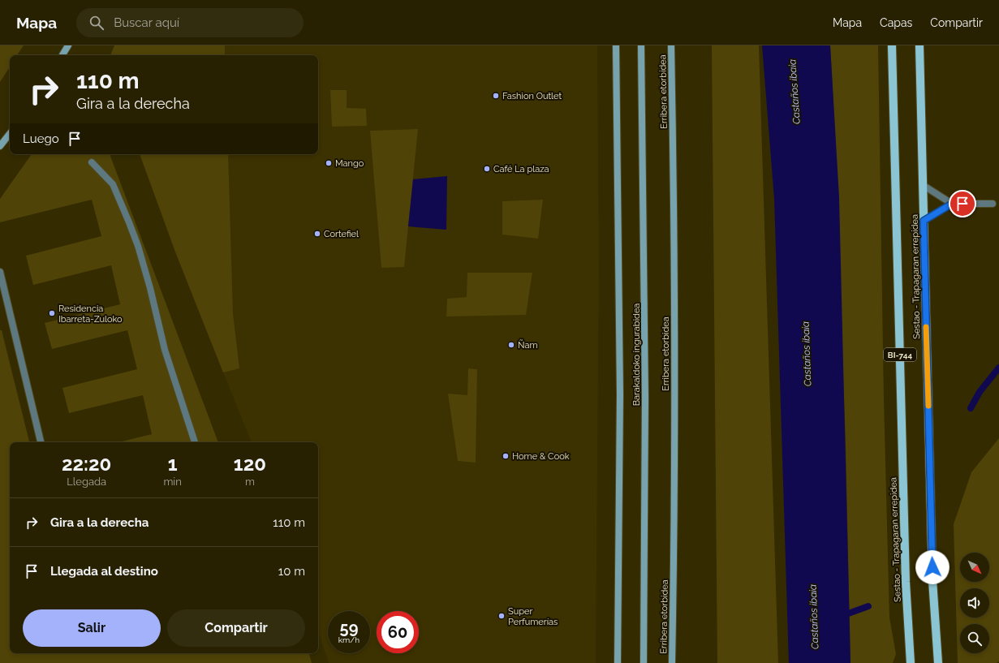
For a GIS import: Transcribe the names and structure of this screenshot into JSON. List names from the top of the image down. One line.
{"streets":{"main road":["Sestao - Trapagaran errepidea","BI-744"],"street":["Erribera etorbidea","Barakaldoko ingurabidea"]},"water":["Castaños ibaia"],"places":["Fashion Outlet","Mango","Café La plaza","Cortefiel","Residencia Ibarreta-Zuloko","Ñam","Home & Cook","Super Perfumerías"],"north":"bottom right","page":{"header":"Mapa","search":"Buscar aquí","nav":["Mapa","Capas","Compartir"],"turn":["110 m","Gira a la derecha"],"then":"Luego","eta":["22:20","Llegada","1","min","120","m"],"list":[{"name":"Gira a la derecha","value":"110 m"},{"name":"Llegada al destino","value":"10 m"}],"buttons":["Salir","Compartir"],"speed":"59 km/h","limit":"60"}}
